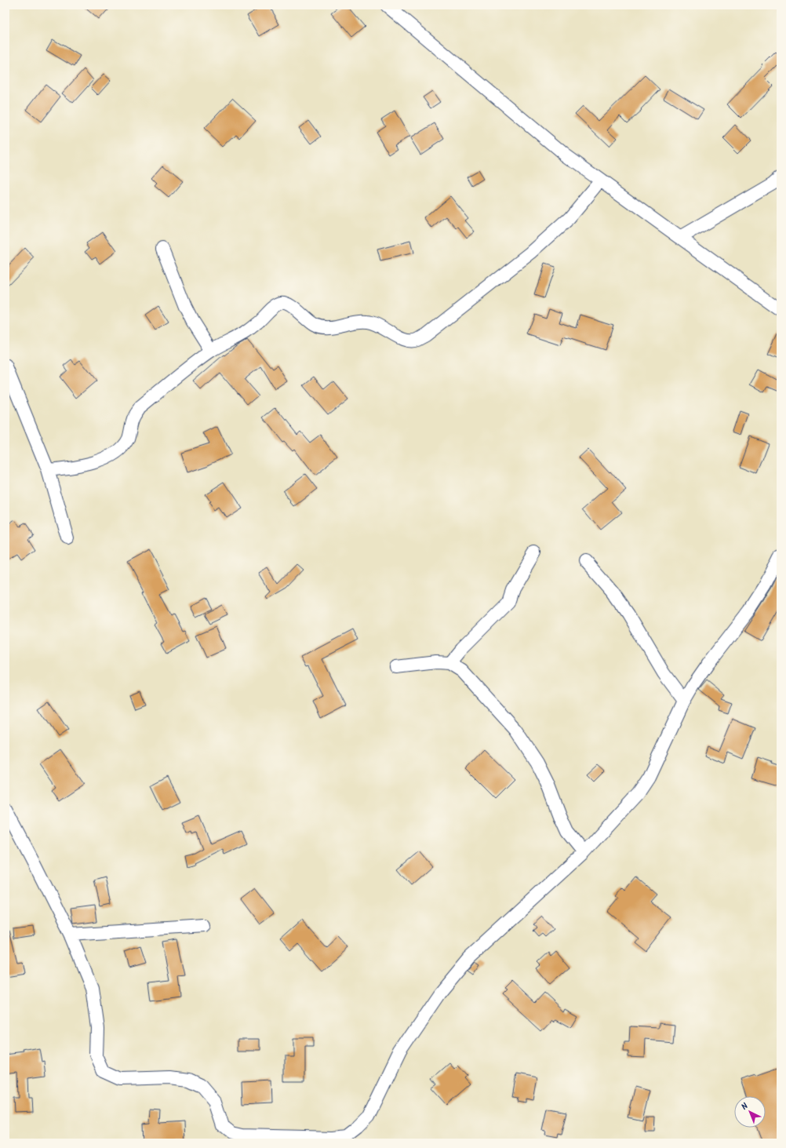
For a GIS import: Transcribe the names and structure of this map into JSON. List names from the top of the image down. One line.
{"north":"top left"}
